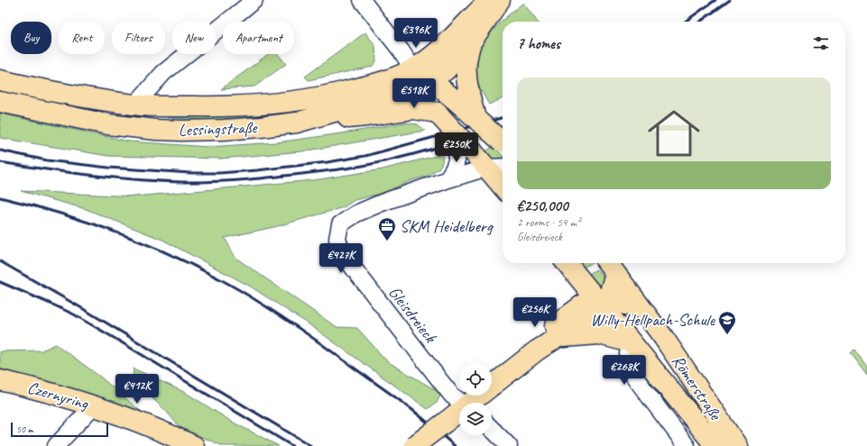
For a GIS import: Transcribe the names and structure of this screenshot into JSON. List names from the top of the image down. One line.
{"streets":{"main road":["Lessingstraße","Römerstraße","Czernyring"],"street":["Gleisdreieck"]},"places":{"office":["SKM Heidelberg"],"school or university":["Willy-Hellpach-Schule"]},"scale_bar":"50 m","page":{"price":["€396K","€518K","€250K","€427K","€256K","€268K","€412K"],"chip":["Buy","Rent","Filters","New","Apartment"],"heading":"7 homes","list":[{"name":"€250,000","note":"2 rooms · 54 m² · Gleisdreieck"}],"scale":"50 m"}}
